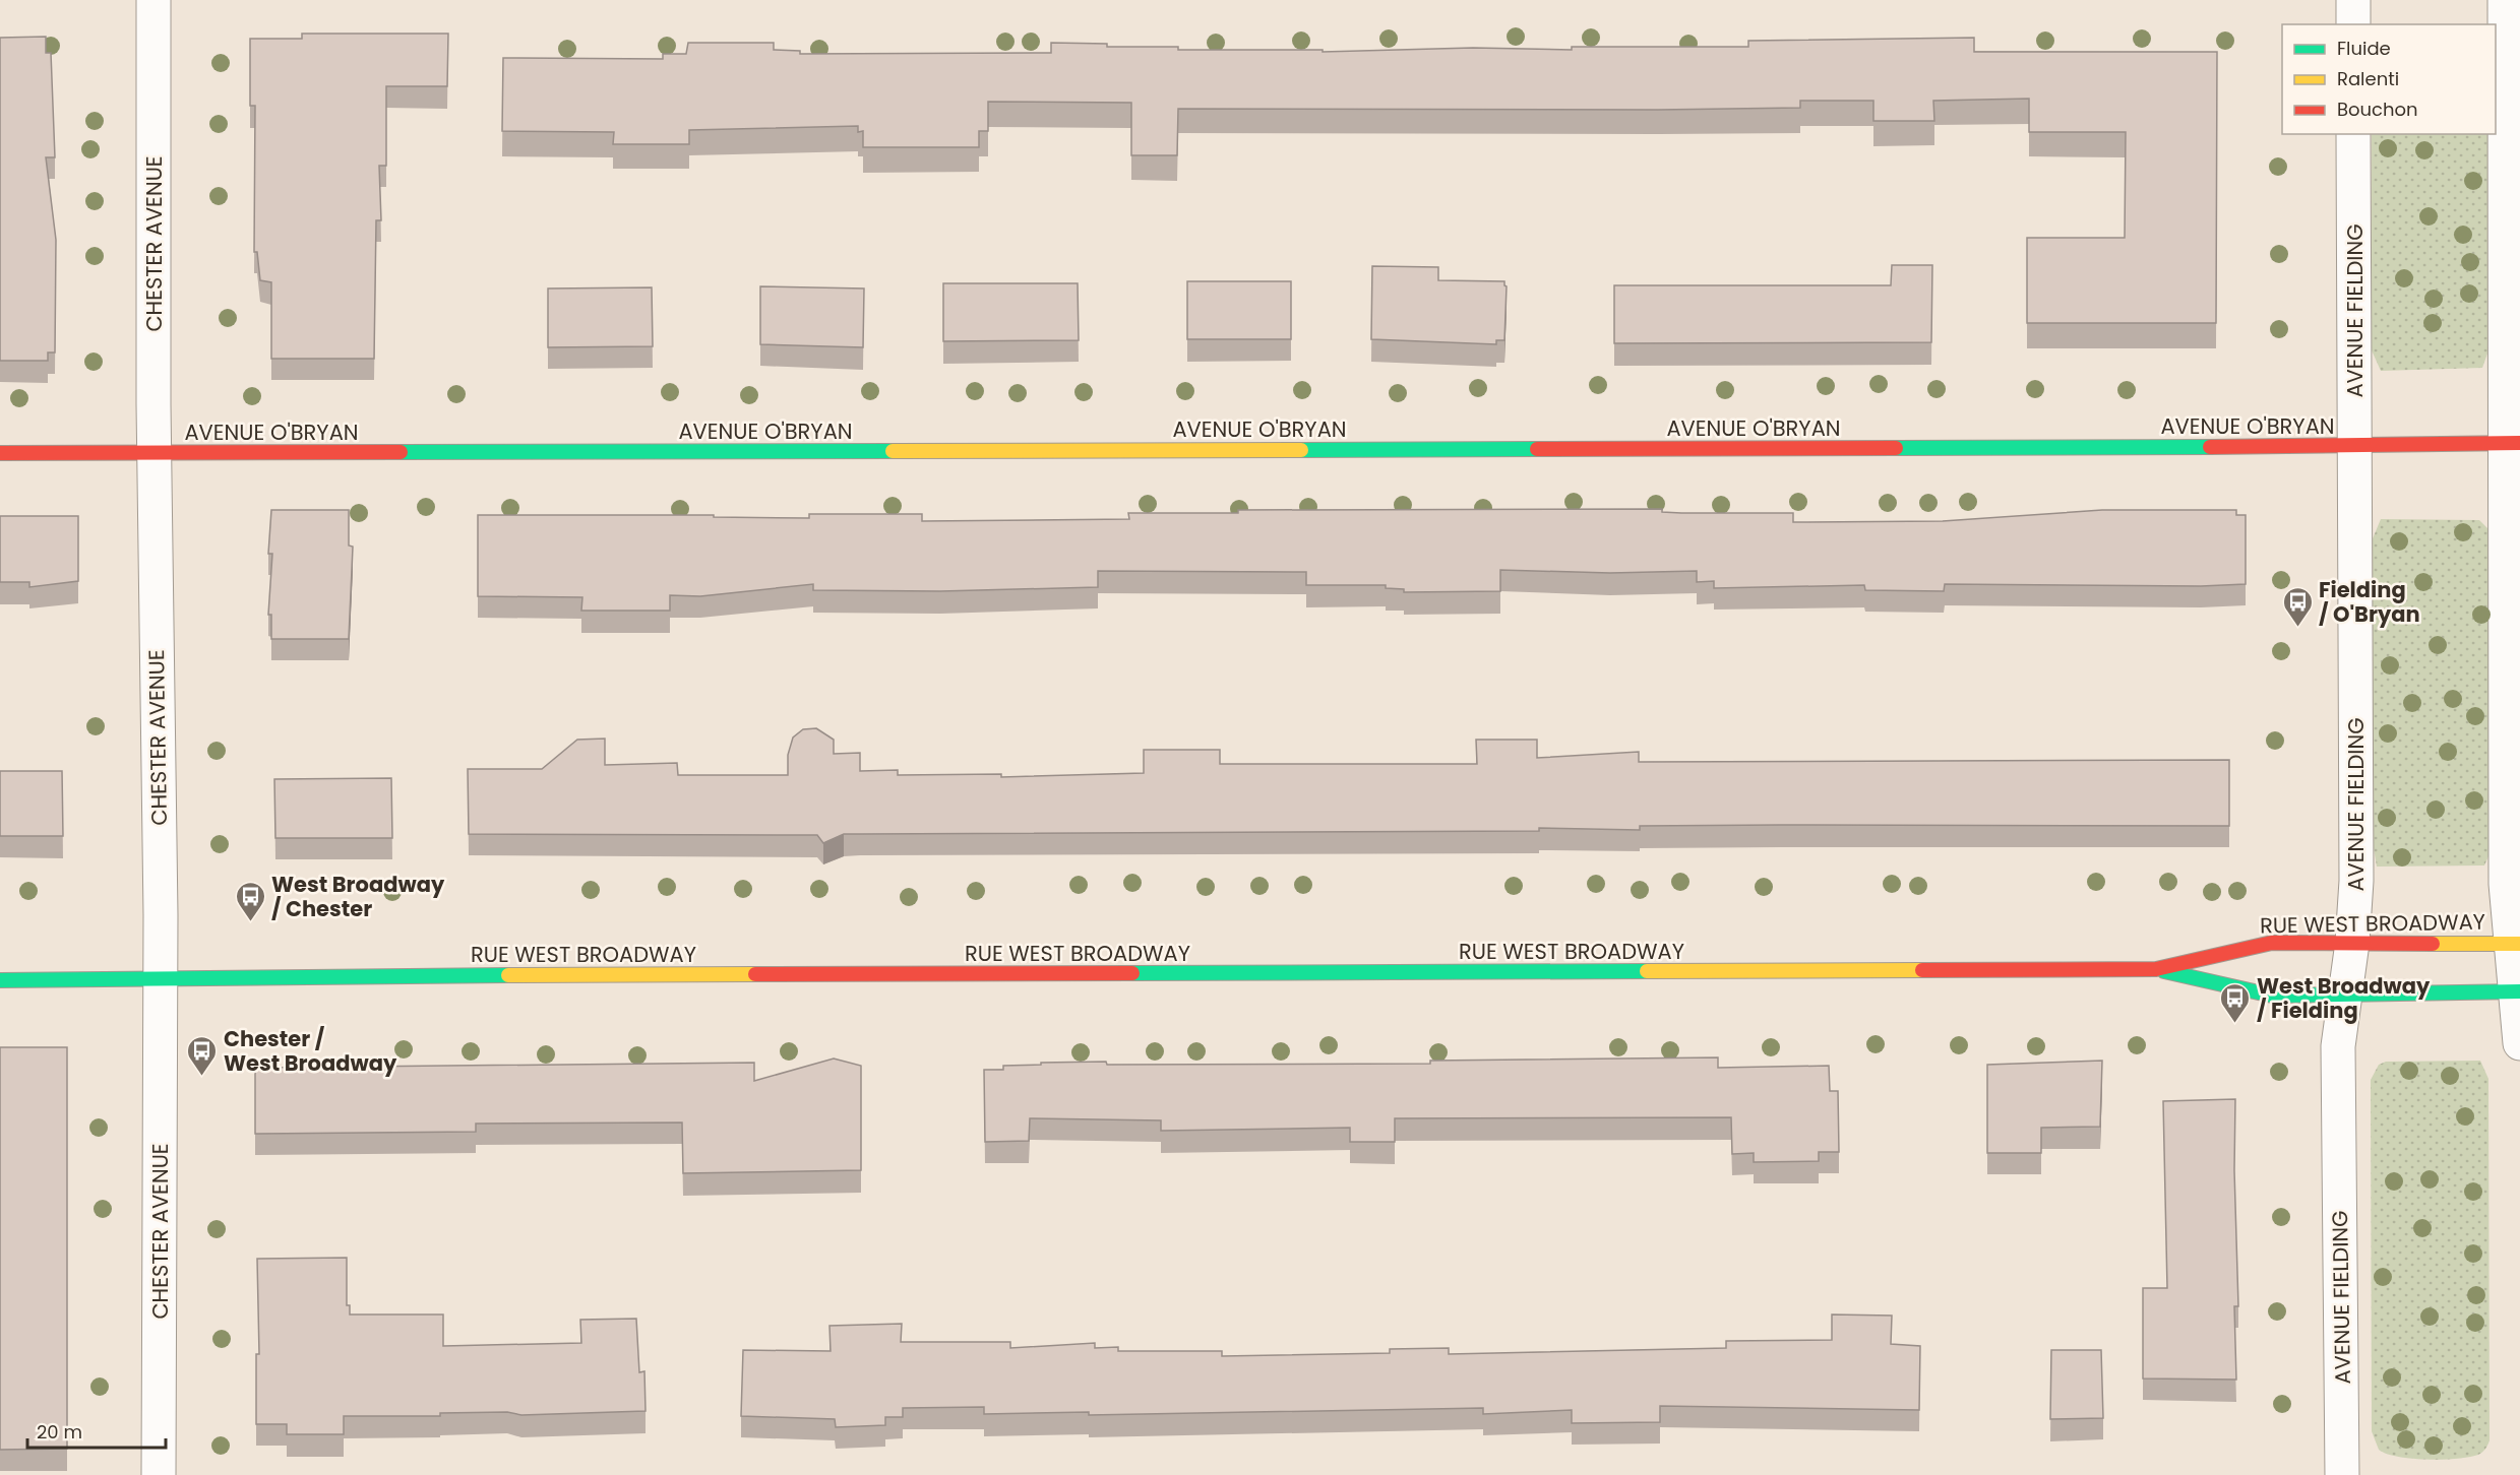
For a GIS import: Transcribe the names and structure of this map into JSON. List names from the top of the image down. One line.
{"streets":{"street":["CHESTER AVENUE","AVENUE FIELDING","AVENUE O'BRYAN","RUE WEST BROADWAY"]},"crossings":[["CHESTER AVENUE","AVENUE O'BRYAN"],["CHESTER AVENUE","RUE WEST BROADWAY"],["AVENUE FIELDING","AVENUE O'BRYAN"],["AVENUE FIELDING","RUE WEST BROADWAY"]],"places":{"bus stop":["Fielding / O'Bryan","West Broadway / Chester","West Broadway / Fielding","Chester / West Broadway"]},"legend":["Fluide","Ralenti","Bouchon"],"scale_bar":"20 m"}
